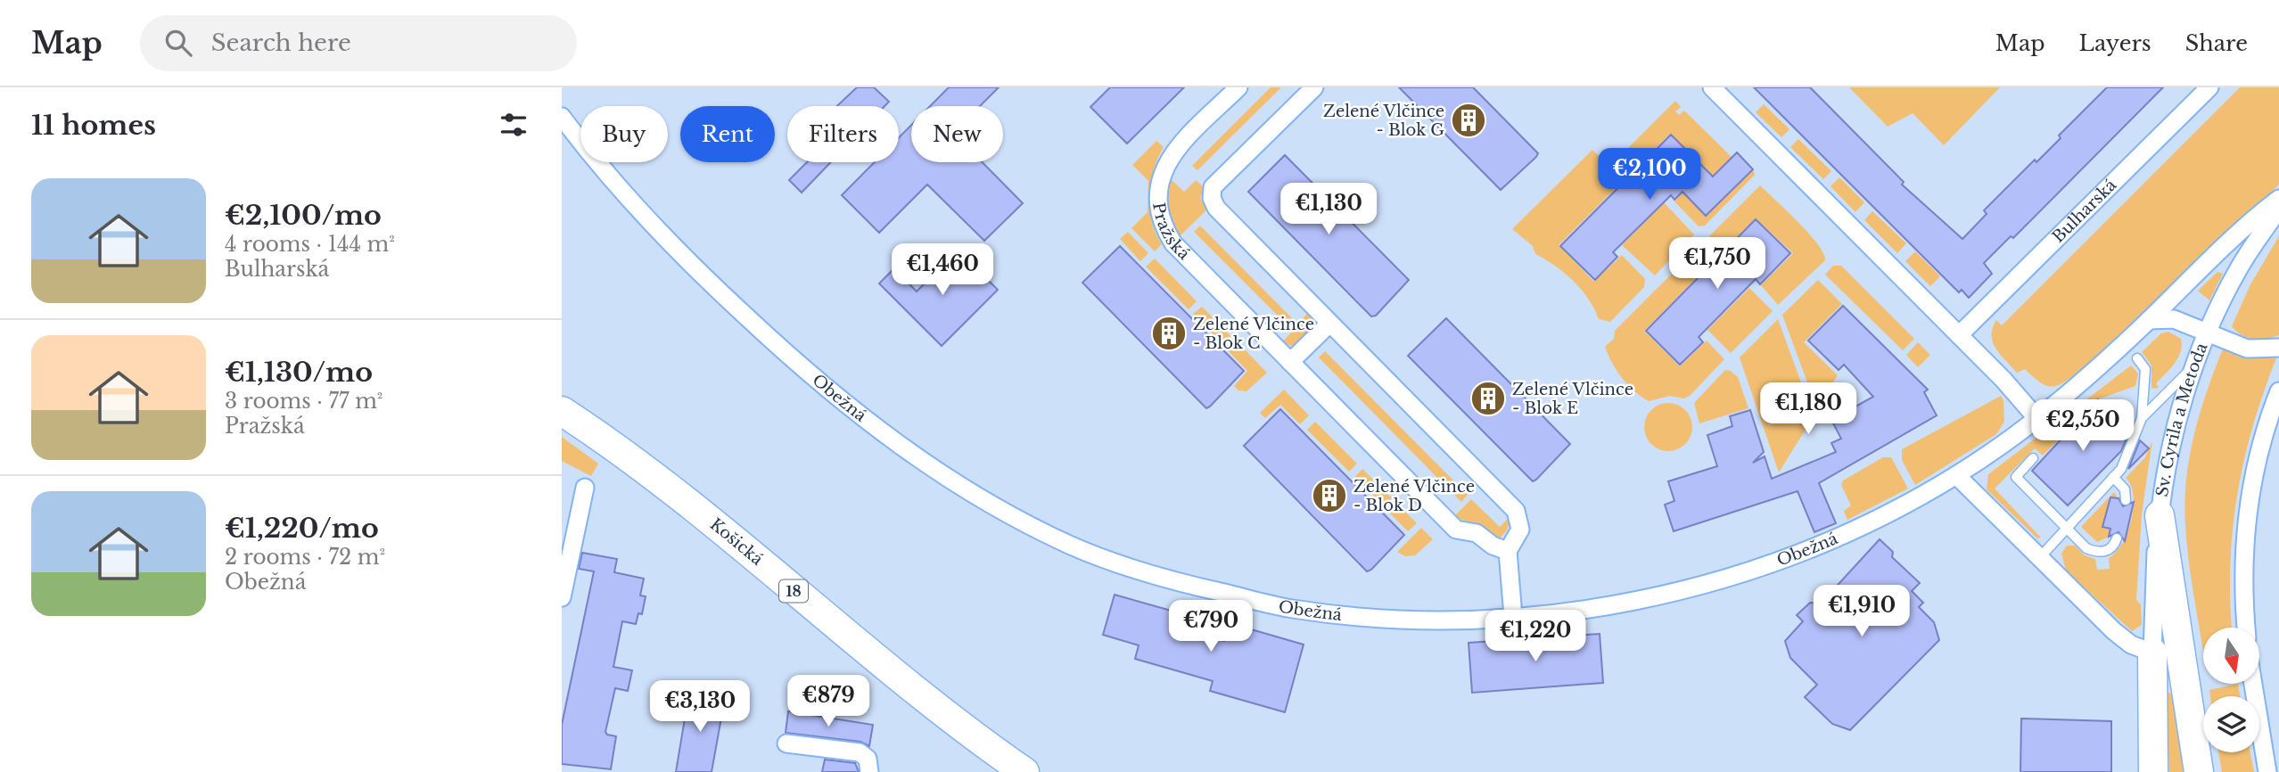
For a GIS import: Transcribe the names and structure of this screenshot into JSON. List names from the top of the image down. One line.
{"streets":{"main road":["Košická","18"],"street":["Bulharská","Pražská","Obežná","Sv. Cyrila a Metoda"]},"places":{"building":["Zelené Vlčince - Blok G","Zelené Vlčince - Blok C","Zelené Vlčince - Blok E","Zelené Vlčince - Blok D"]},"north":"bottom","page":{"header":"Map","search":"Search here","nav":["Map","Layers","Share"],"heading":"11 homes","chip":["Buy","Rent","Filters","New"],"price":["€2,100","€1,130","€1,750","€1,460","€1,180","€2,550","€1,910","€790","€1,220","€879","€3,130"],"list":[{"name":"€2,100/mo","note":"4 rooms · 144 m² · Bulharská"},{"name":"€1,130/mo","note":"3 rooms · 77 m² · Pražská"},{"name":"€1,220/mo","note":"2 rooms · 72 m² · Obežná"}]}}
